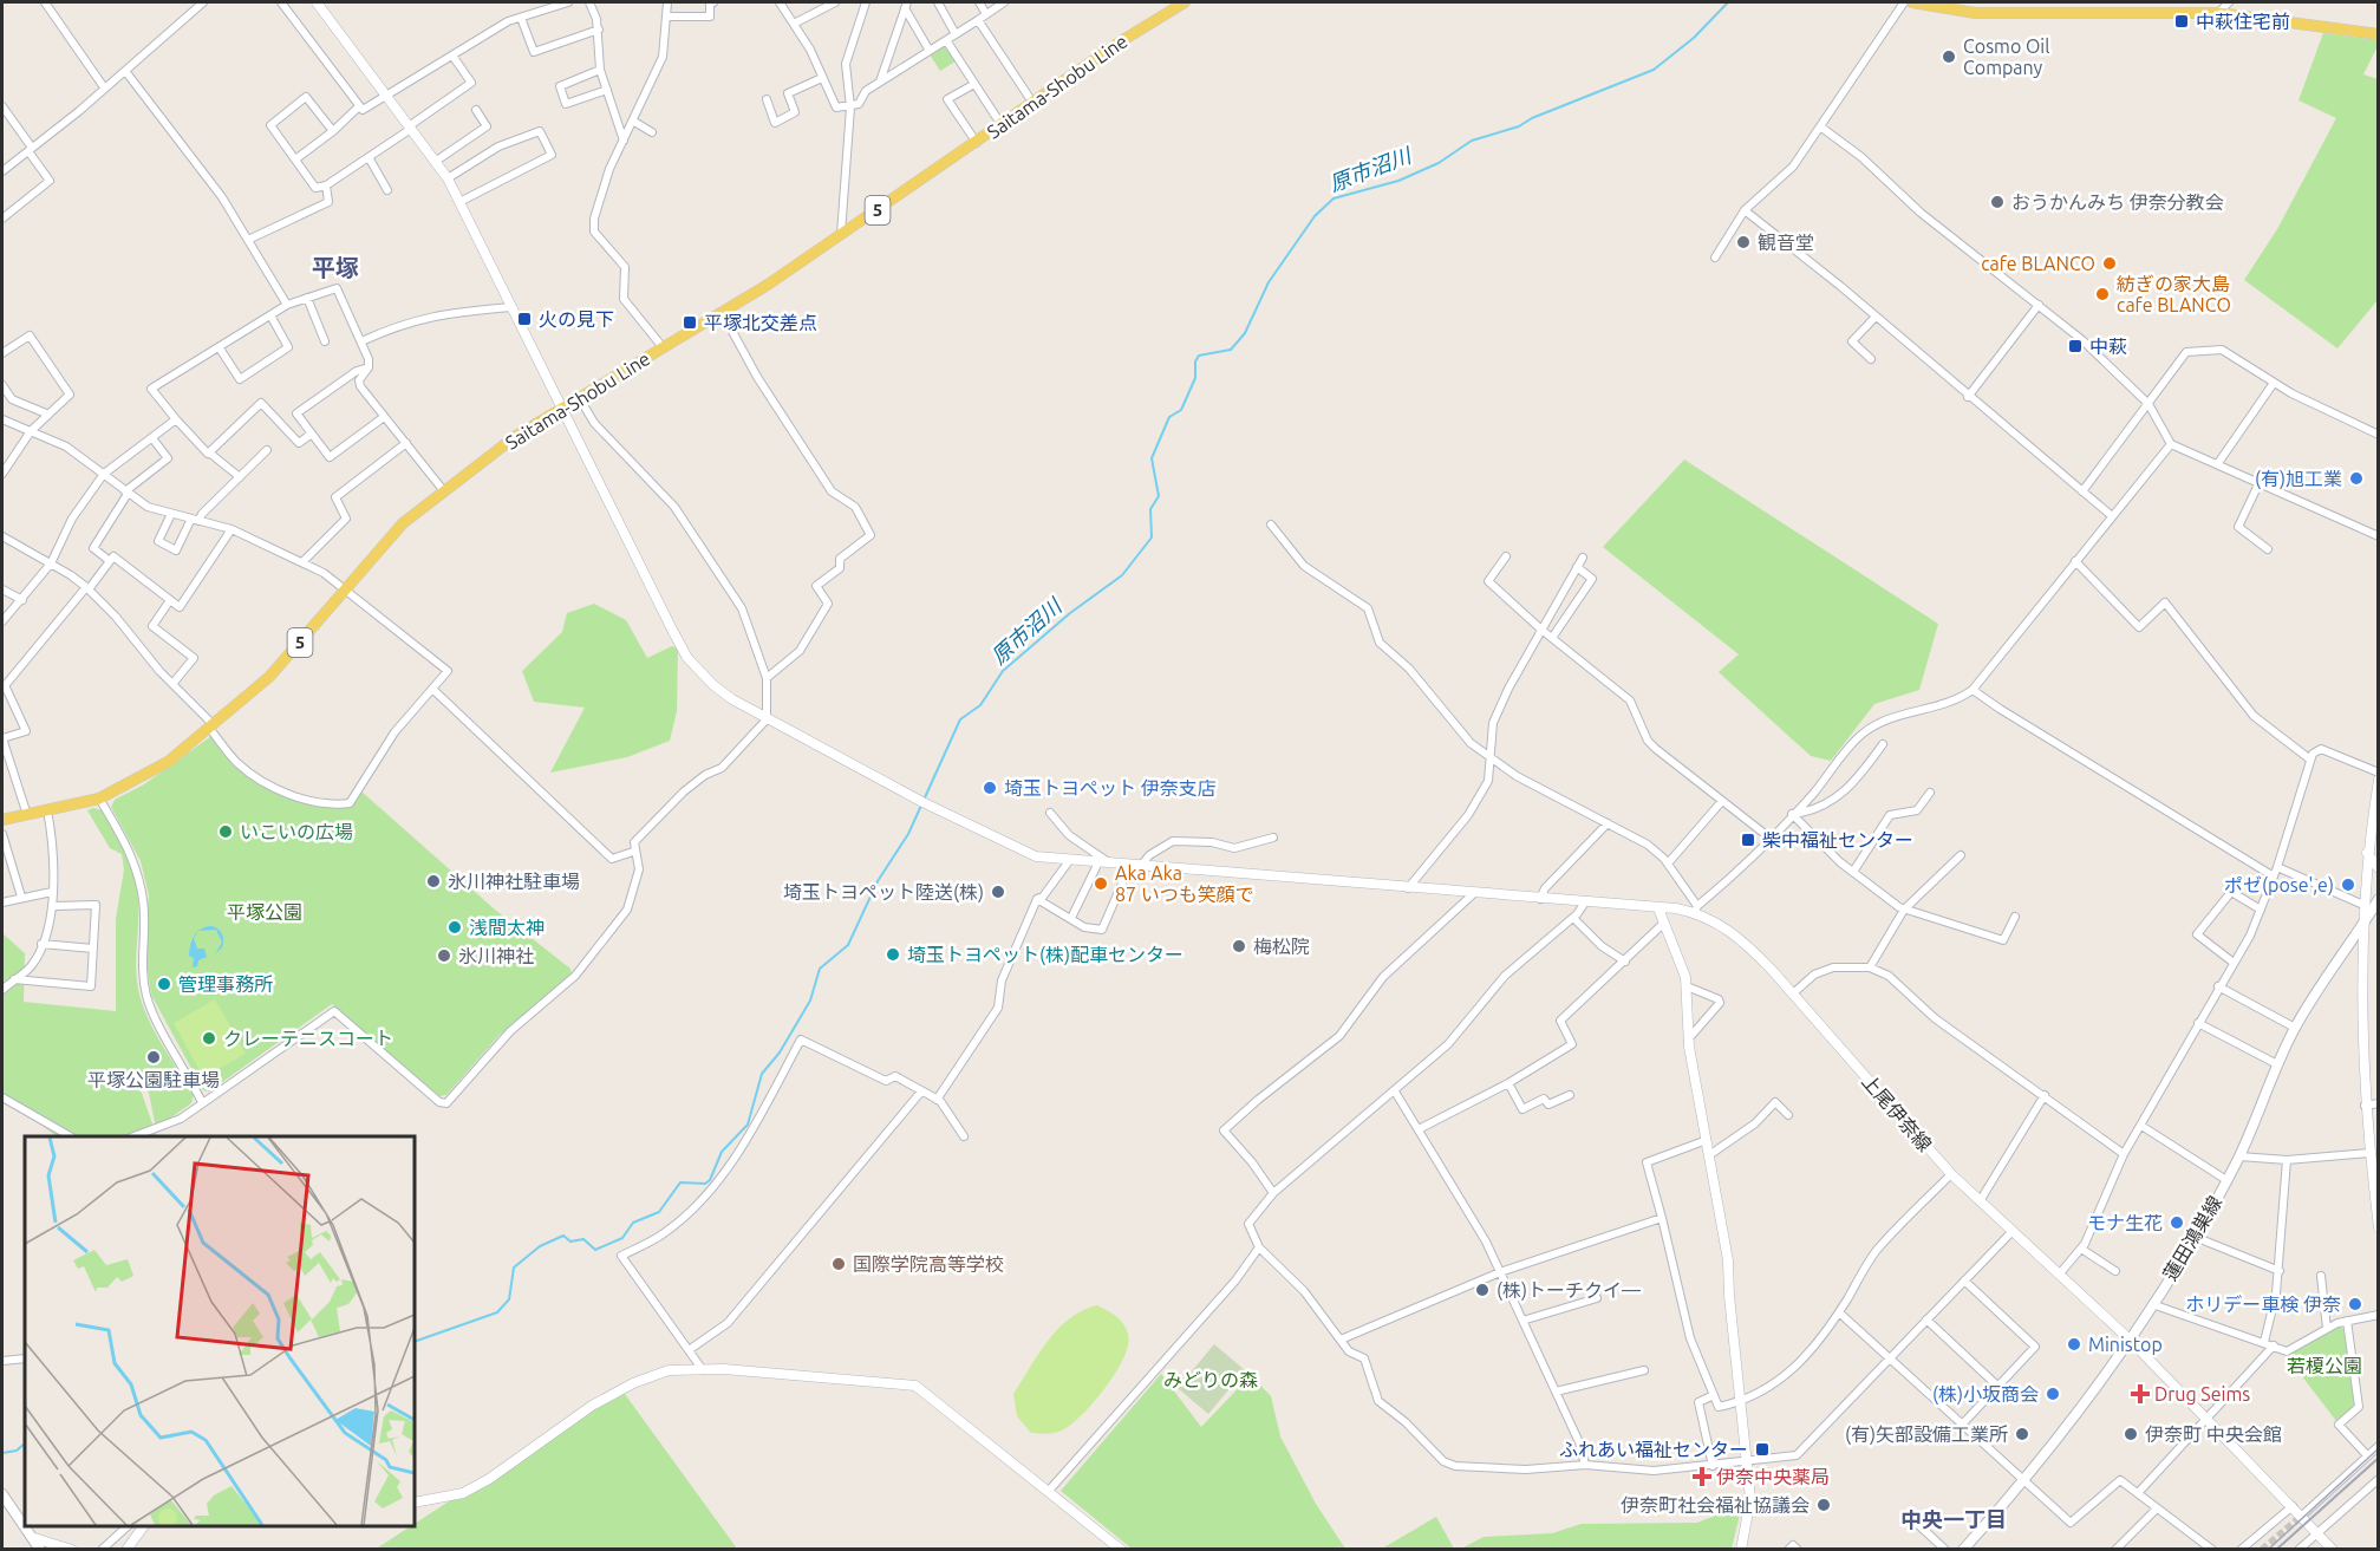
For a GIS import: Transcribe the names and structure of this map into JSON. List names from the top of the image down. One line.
{"streets":{"main road":["Saitama-Shobu Line","5","蓮田鴻巣線"],"street":["上尾伊奈線"]},"crossings":[["Saitama-Shobu Line","上尾伊奈線"],["上尾伊奈線","蓮田鴻巣線"]],"districts":["平塚","中央一丁目"],"water":["原市沼川"],"parks":["平塚公園","若榎公園","みどりの森"],"places":{"transit":["中萩住宅前","火の見下","平塚北交差点","中萩","柴中福祉センター","ふれあい福祉センター"],"other":["Cosmo Oil Company","おうかんみち 伊奈分教会","観音堂","cafe BLANCO","紡ぎの家大島 cafe BLANCO","(有)旭工業","埼玉トヨペット 伊奈支店","いこいの広場","氷川神社駐車場","Aka Aka 87 いつも笑顔で","ポゼ(pose',e)","埼玉トヨペット陸送(株)","浅間太神","梅松院","埼玉トヨペット(株)配車センター","氷川神社","管理事務所","クレーテニスコート","平塚公園駐車場","モナ生花","国際学院高等学校","(株)トーチクイ―","ホリデー車検 伊奈","Ministop","(株)小坂商会","(有)矢部設備工業所","伊奈町 中央会館","伊奈町社会福祉協議会"],"health":["Drug Seims","伊奈中央薬局"]}}
